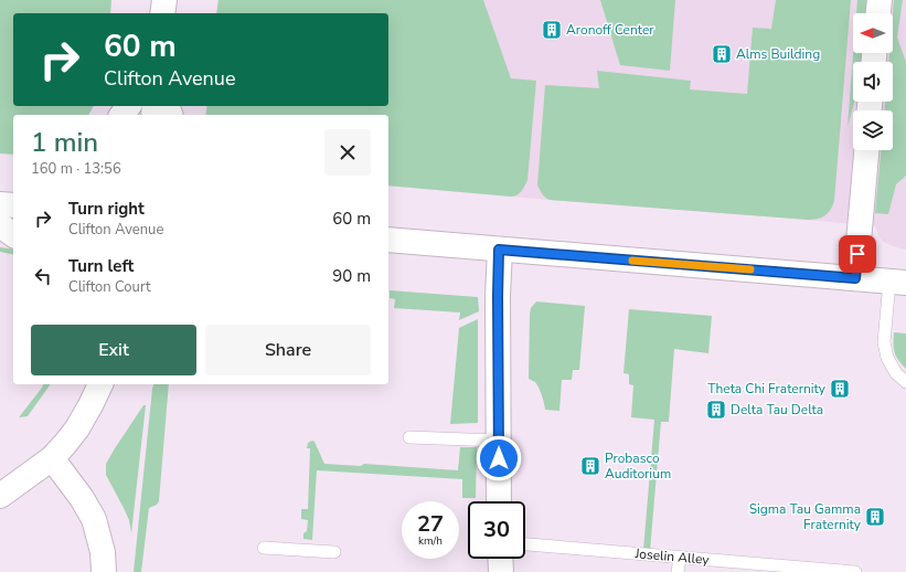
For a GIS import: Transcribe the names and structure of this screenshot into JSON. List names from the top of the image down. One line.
{"streets":{"lane":["Joselin Alley"]},"places":{"building":["Aronoff Center","Alms Building","Theta Chi Fraternity","Delta Tau Delta","Probasco Auditorium","Sigma Tau Gamma Fraternity"]},"north":"left","page":{"turn":["60 m","Clifton Avenue"],"heading":["1 min","160 m · 13:56"],"list":[{"name":"Turn right","note":"Clifton Avenue","value":"60 m"},{"name":"Turn left","note":"Clifton Court","value":"90 m"}],"buttons":["Exit","Share"],"speed":"27 km/h","limit":"30"}}
